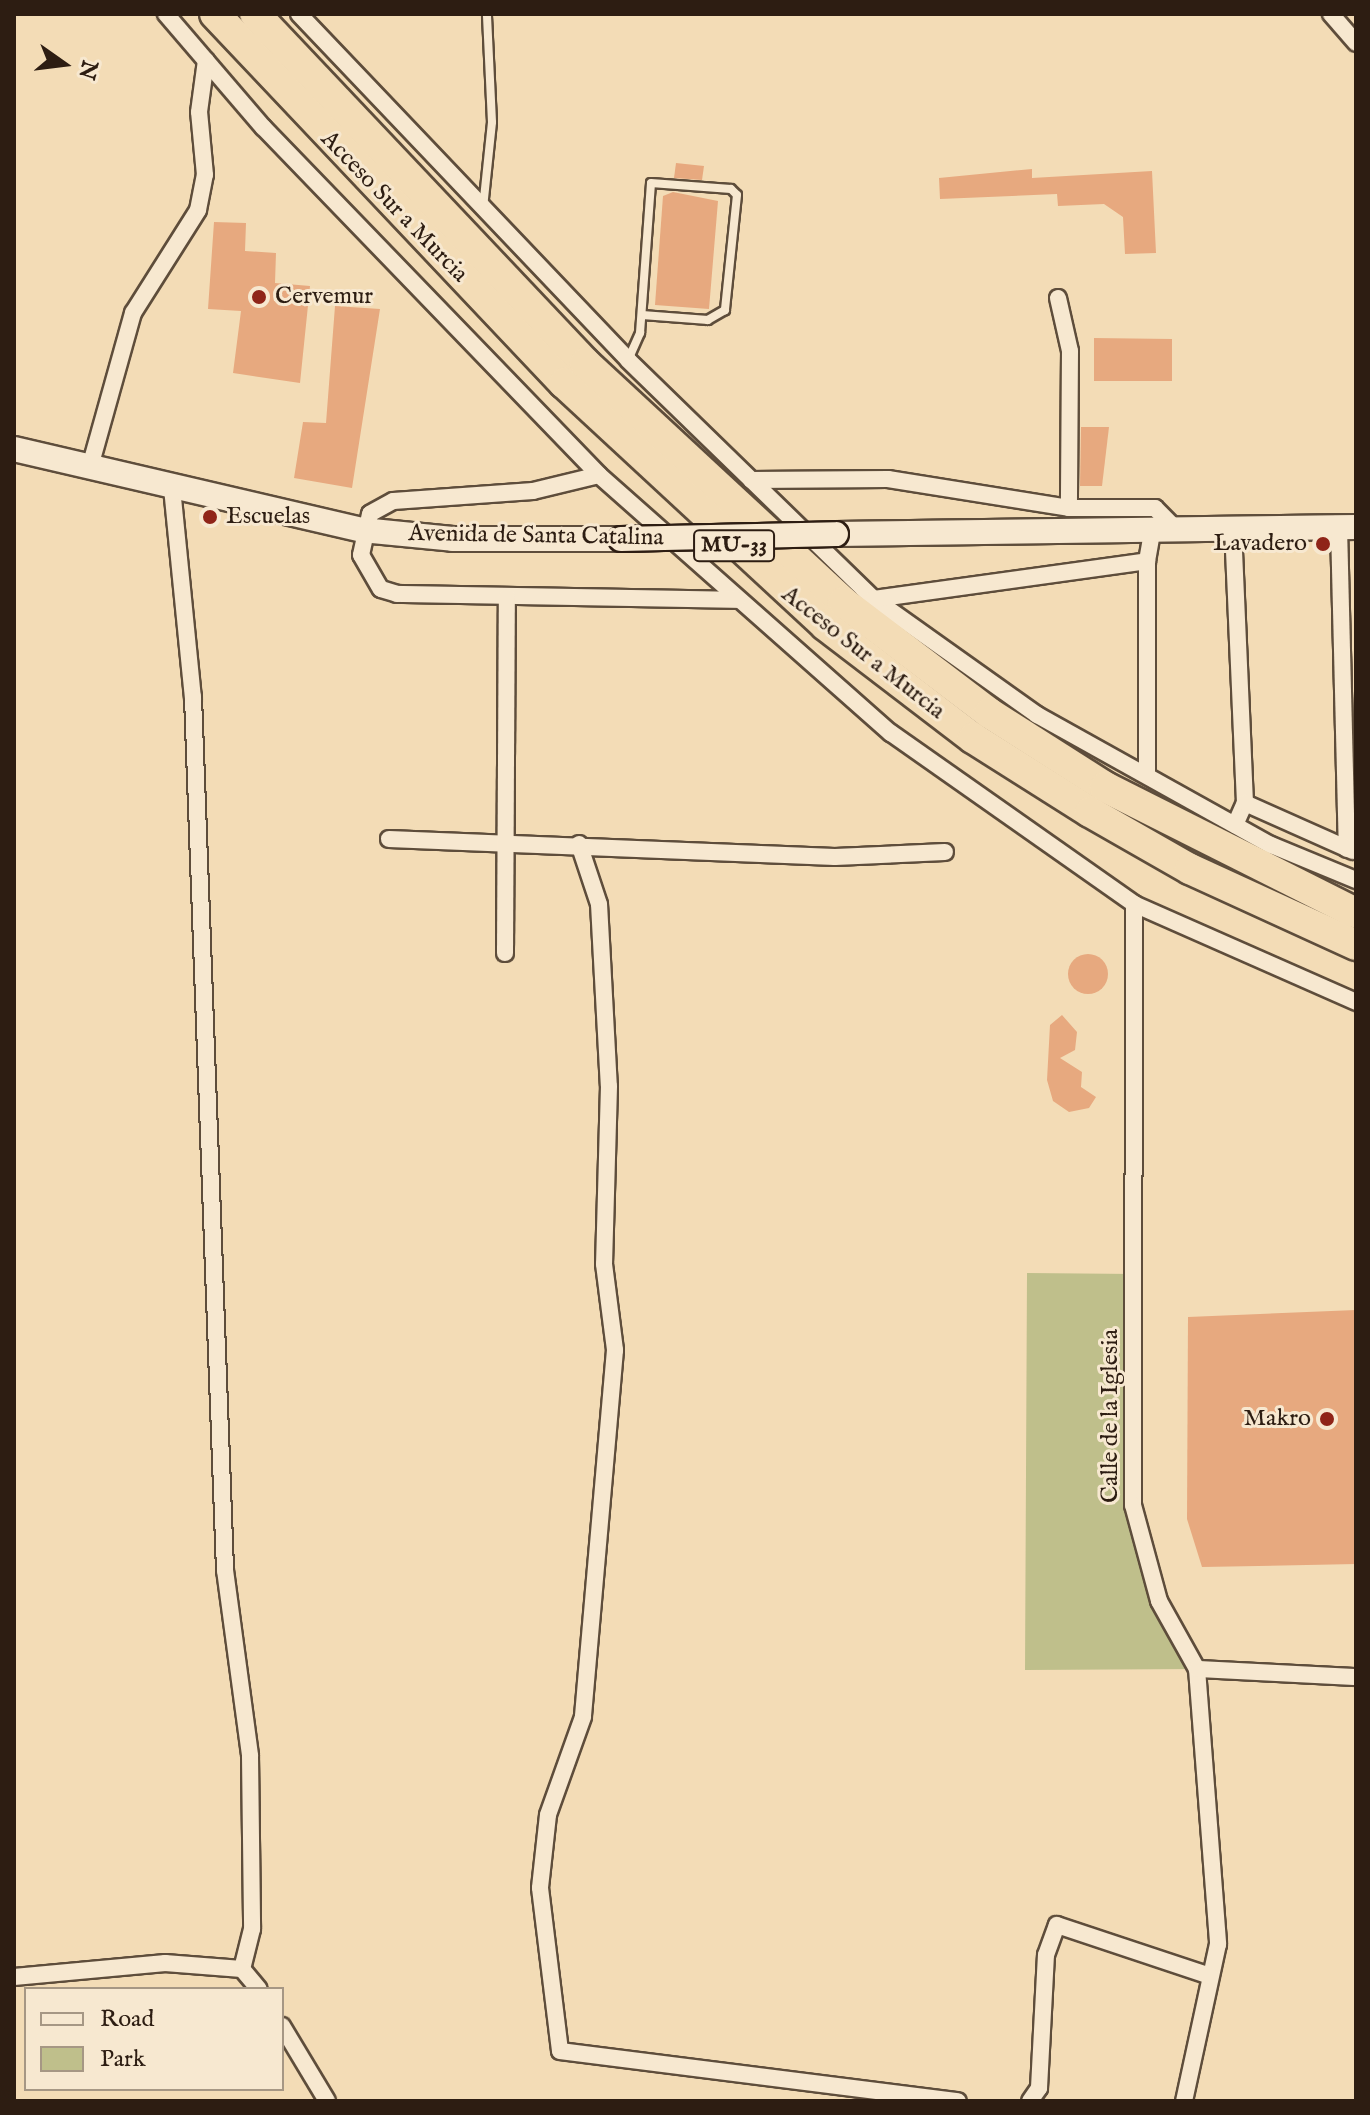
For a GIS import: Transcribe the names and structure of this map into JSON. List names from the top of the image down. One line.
{"streets":{"highway":["Acceso Sur a Murcia","MU-33"],"main road":["Avenida de Santa Catalina"],"street":["Calle de la Iglesia"]},"places":["Cervemur","Escuelas","Lavadero","Makro"],"legend":["Road","Park"],"north":"right"}
